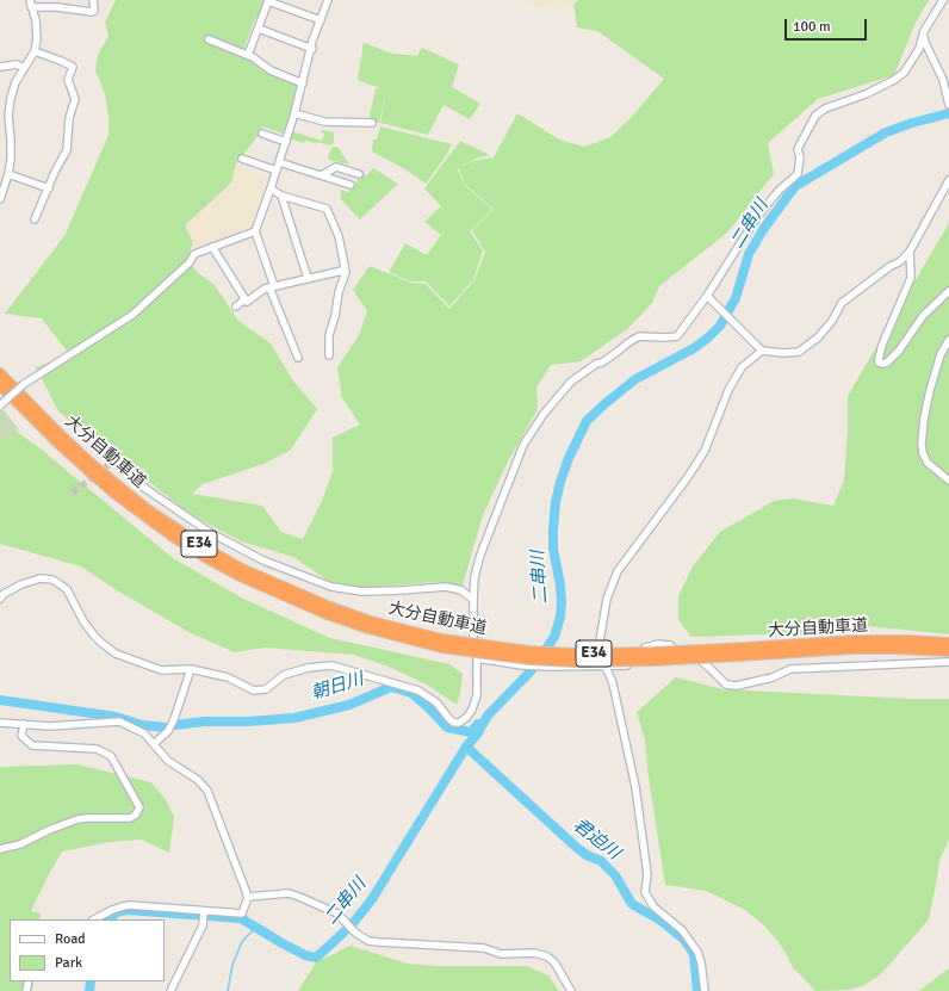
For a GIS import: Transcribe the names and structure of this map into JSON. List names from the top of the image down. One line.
{"streets":{"highway":["大分自動車道","E34"]},"water":["二串川","朝日川","君迫川"],"legend":["Road","Park"],"scale_bar":"100 m"}
